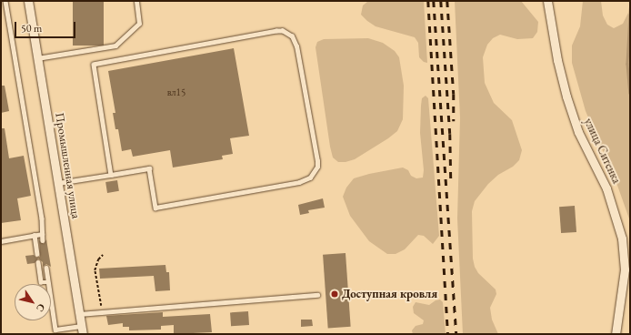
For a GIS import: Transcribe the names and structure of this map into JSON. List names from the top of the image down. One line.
{"streets":{"street":["улица Ситенка","Промышленная улица"]},"places":["Доступная кровля"],"house_numbers":["вл15"],"scale_bar":"50 m","north":"bottom right"}
